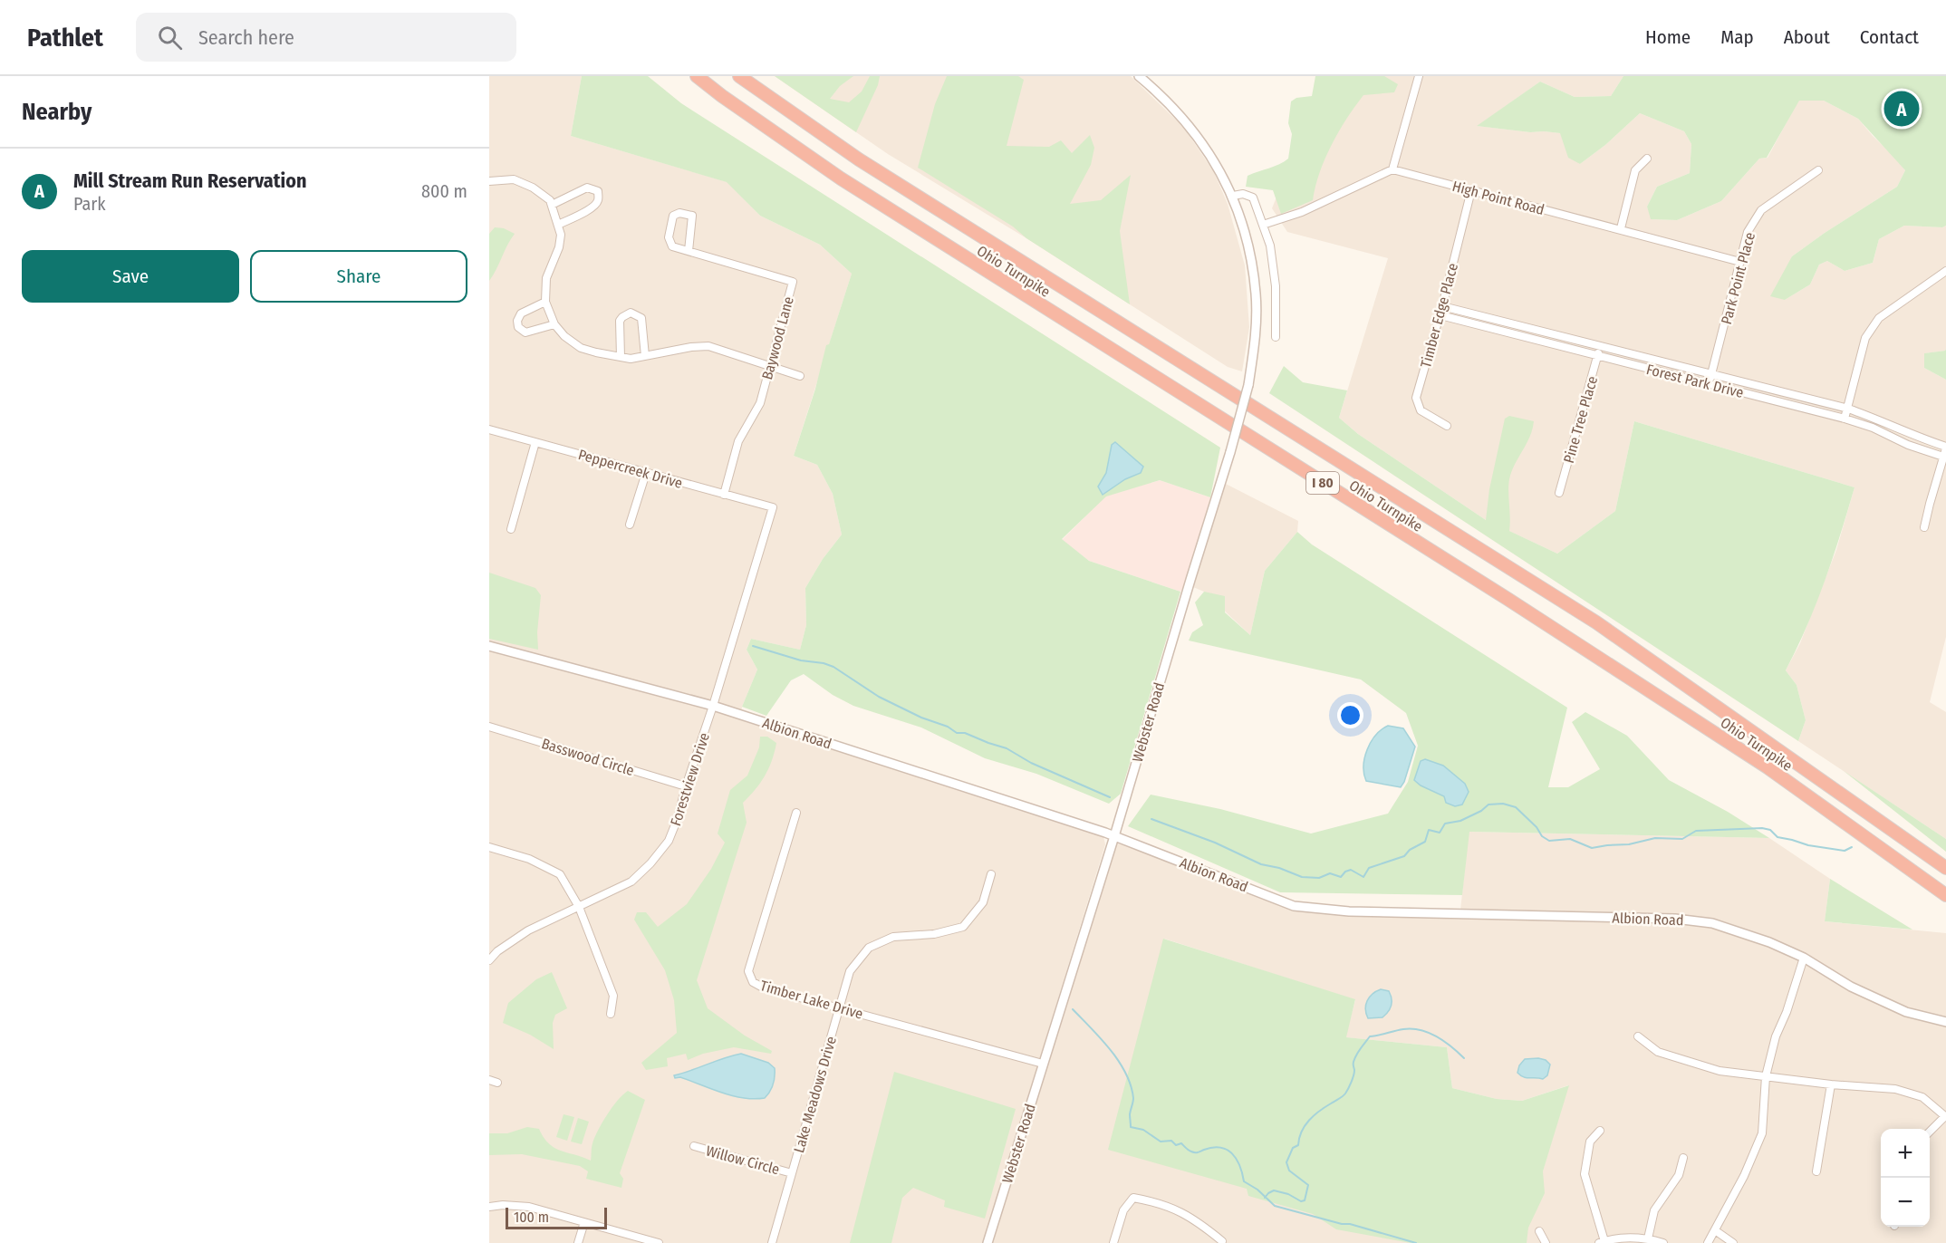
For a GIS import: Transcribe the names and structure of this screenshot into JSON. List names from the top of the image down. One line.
{"streets":{"highway":["Ohio Turnpike","I 80"],"street":["High Point Road","Park Point Place","Timber Edge Place","Baywood Lane","Forest Park Drive","Pine Tree Place","Peppercreek Drive","Webster Road","Albion Road","Basswood Circle","Forestview Drive","Timber Lake Drive","Lake Meadows Drive","Willow Circle"]},"crossings":[["High Point Road","Park Point Place"],["High Point Road","Timber Edge Place"],["Park Point Place","Forest Park Drive"],["Timber Edge Place","Forest Park Drive"],["Baywood Lane","Peppercreek Drive"],["Forest Park Drive","Pine Tree Place"],["Peppercreek Drive","Forestview Drive"],["Webster Road","Albion Road"],["Webster Road","Timber Lake Drive"],["Albion Road","Forestview Drive"],["Basswood Circle","Forestview Drive"],["Timber Lake Drive","Lake Meadows Drive"],["Lake Meadows Drive","Willow Circle"]],"scale_bar":"100 m","page":{"header":"Pathlet","search":"Search here","nav":["Home","Map","About","Contact"],"heading":"Nearby","pins":"A","list":[{"mark":"A","name":"Mill Stream Run Reservation","note":"Park","value":"800 m"}],"buttons":["Save","Share"],"map_buttons":["+","−"],"scale":"100 m"}}
